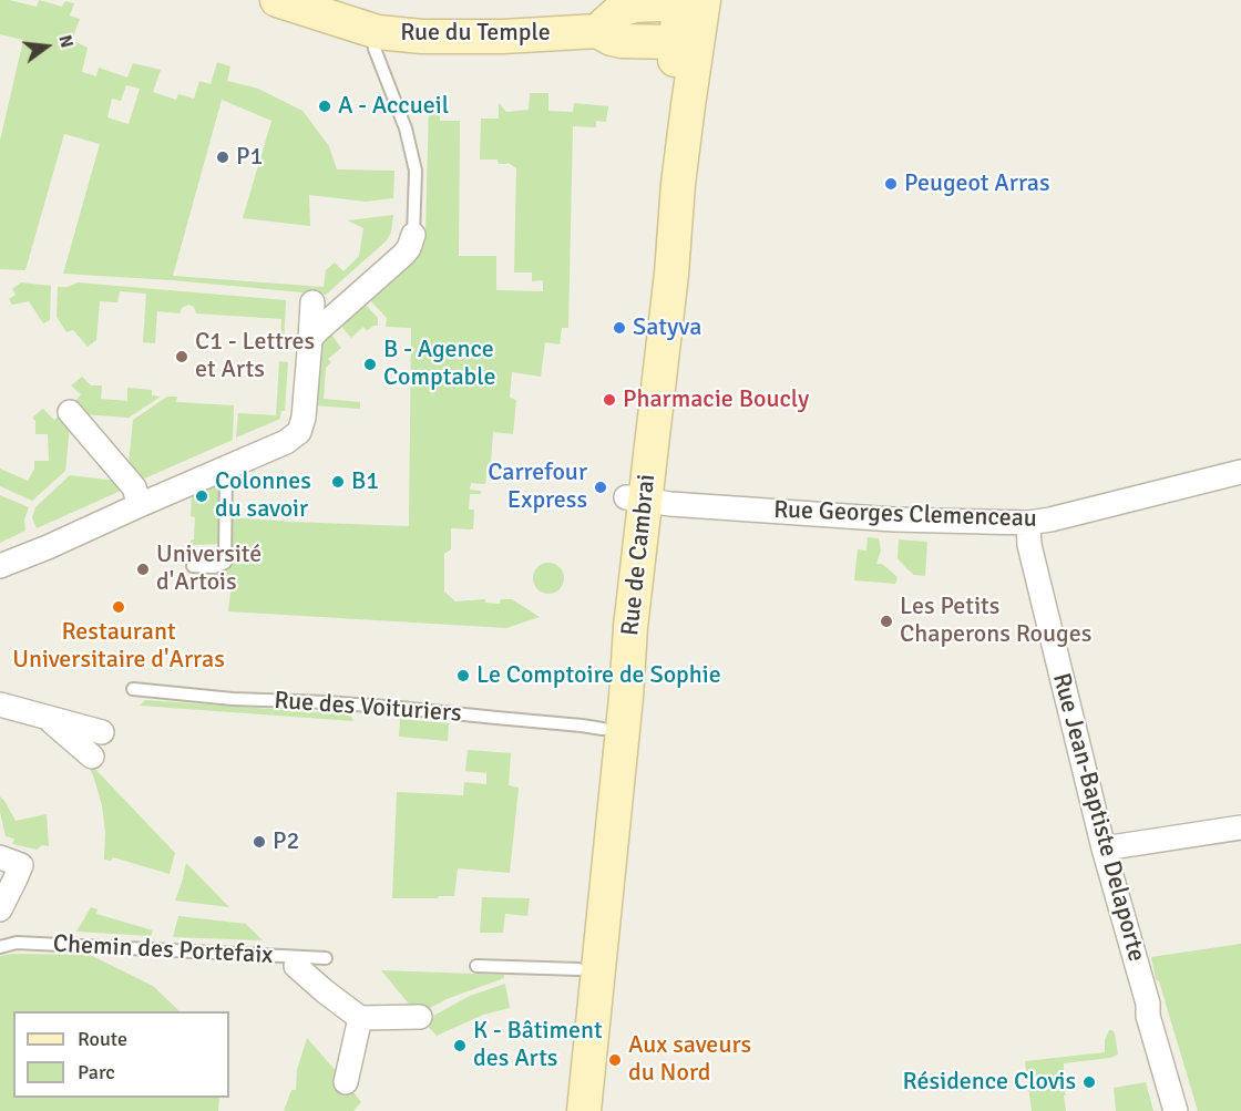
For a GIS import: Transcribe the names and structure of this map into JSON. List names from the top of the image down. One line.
{"streets":{"main road":["Rue du Temple","Rue de Cambrai"],"street":["Rue Georges Clemenceau","Rue Jean-Baptiste Delaporte"],"lane":["Rue des Voituriers","Chemin des Portefaix"]},"crossings":[["Rue du Temple","Rue de Cambrai"],["Rue Georges Clemenceau","Rue de Cambrai"],["Rue Georges Clemenceau","Rue Jean-Baptiste Delaporte"],["Rue de Cambrai","Rue des Voituriers"]],"places":["A - Accueil","P1","Peugeot Arras","Satyva","C1 - Lettres et Arts","B - Agence Comptable","Pharmacie Boucly","B1","Carrefour Express","Colonnes du savoir","Université d'Artois","Restaurant Universitaire d'Arras","Les Petits Chaperons Rouges","Le Comptoire de Sophie","P2","K - Bâtiment des Arts","Aux saveurs du Nord","Résidence Clovis"],"legend":["Route","Parc"],"north":"right"}
